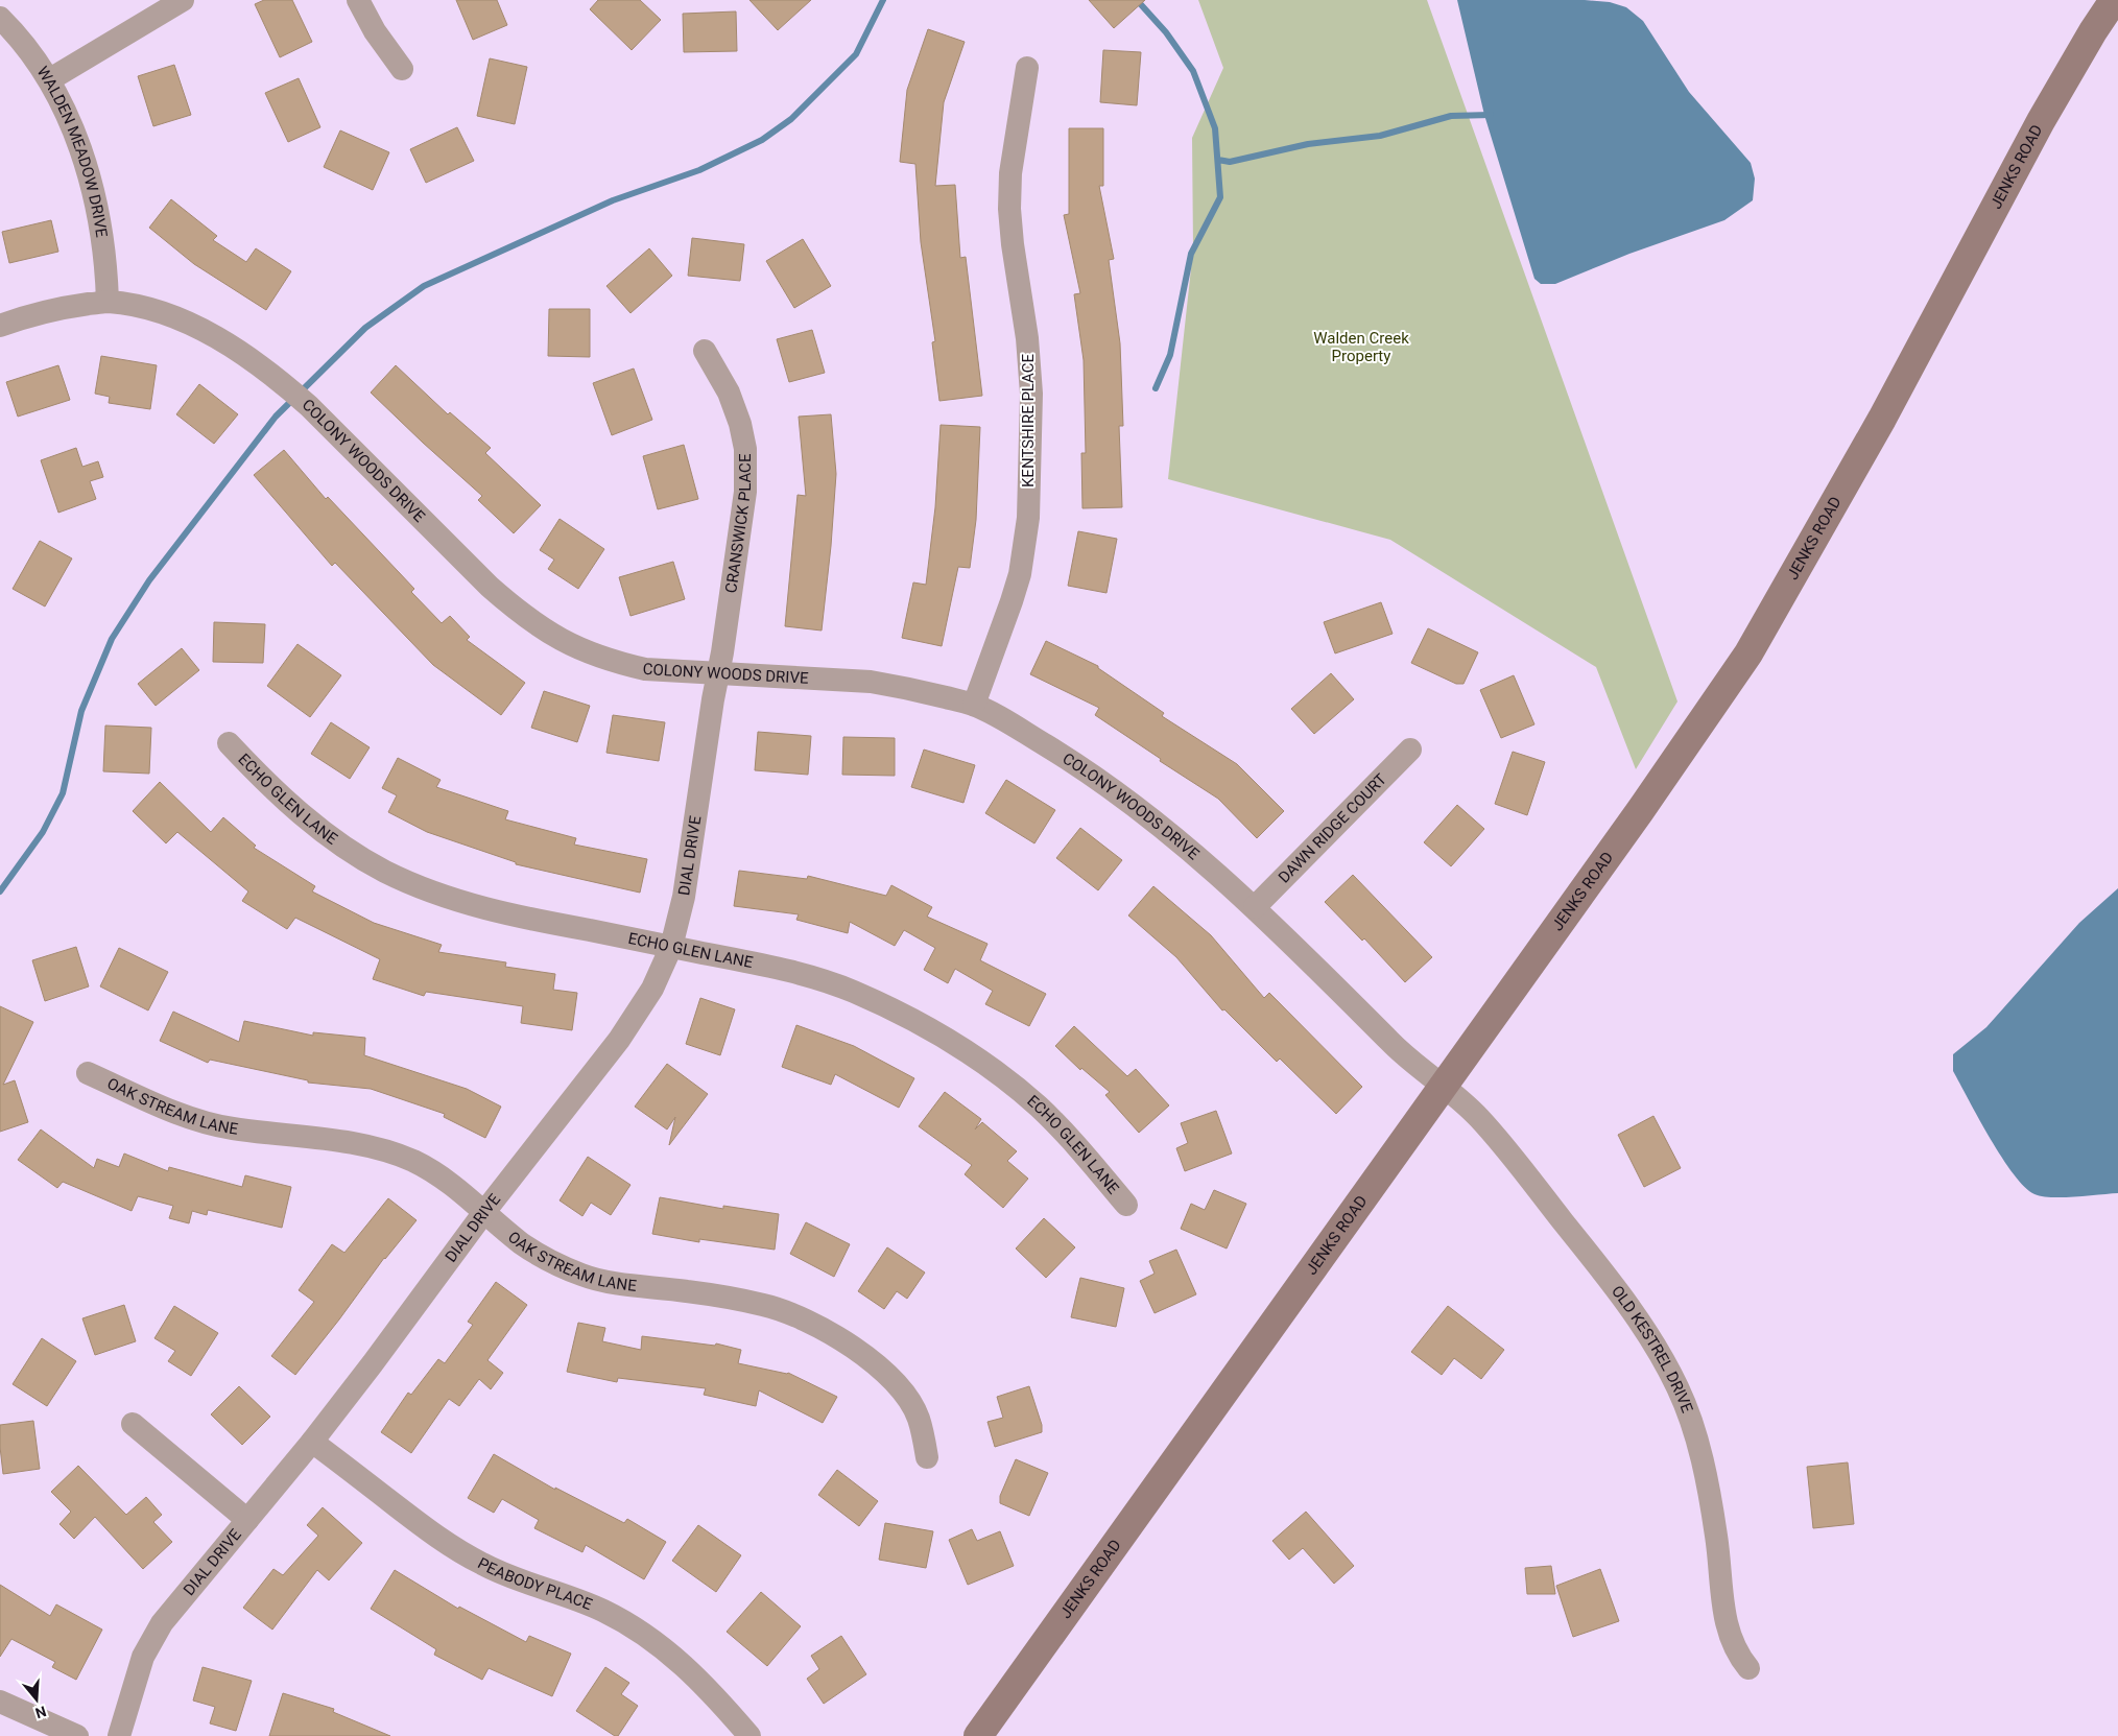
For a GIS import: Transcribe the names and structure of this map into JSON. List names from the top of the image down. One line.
{"streets":{"street":["WALDEN MEADOW DRIVE","JENKS ROAD","KENTSHIRE PLACE","COLONY WOODS DRIVE","CRANSWICK PLACE","ECHO GLEN LANE","DAWN RIDGE COURT","DIAL DRIVE","OAK STREAM LANE","OLD KESTREL DRIVE","PEABODY PLACE"]},"crossings":[["WALDEN MEADOW DRIVE","COLONY WOODS DRIVE"],["JENKS ROAD","COLONY WOODS DRIVE"],["JENKS ROAD","OLD KESTREL DRIVE"],["KENTSHIRE PLACE","COLONY WOODS DRIVE"],["COLONY WOODS DRIVE","CRANSWICK PLACE"],["COLONY WOODS DRIVE","DAWN RIDGE COURT"],["COLONY WOODS DRIVE","DIAL DRIVE"],["COLONY WOODS DRIVE","OLD KESTREL DRIVE"],["CRANSWICK PLACE","DIAL DRIVE"],["ECHO GLEN LANE","DIAL DRIVE"],["DIAL DRIVE","OAK STREAM LANE"],["DIAL DRIVE","PEABODY PLACE"]],"parks":["Walden Creek Property"],"north":"bottom"}
